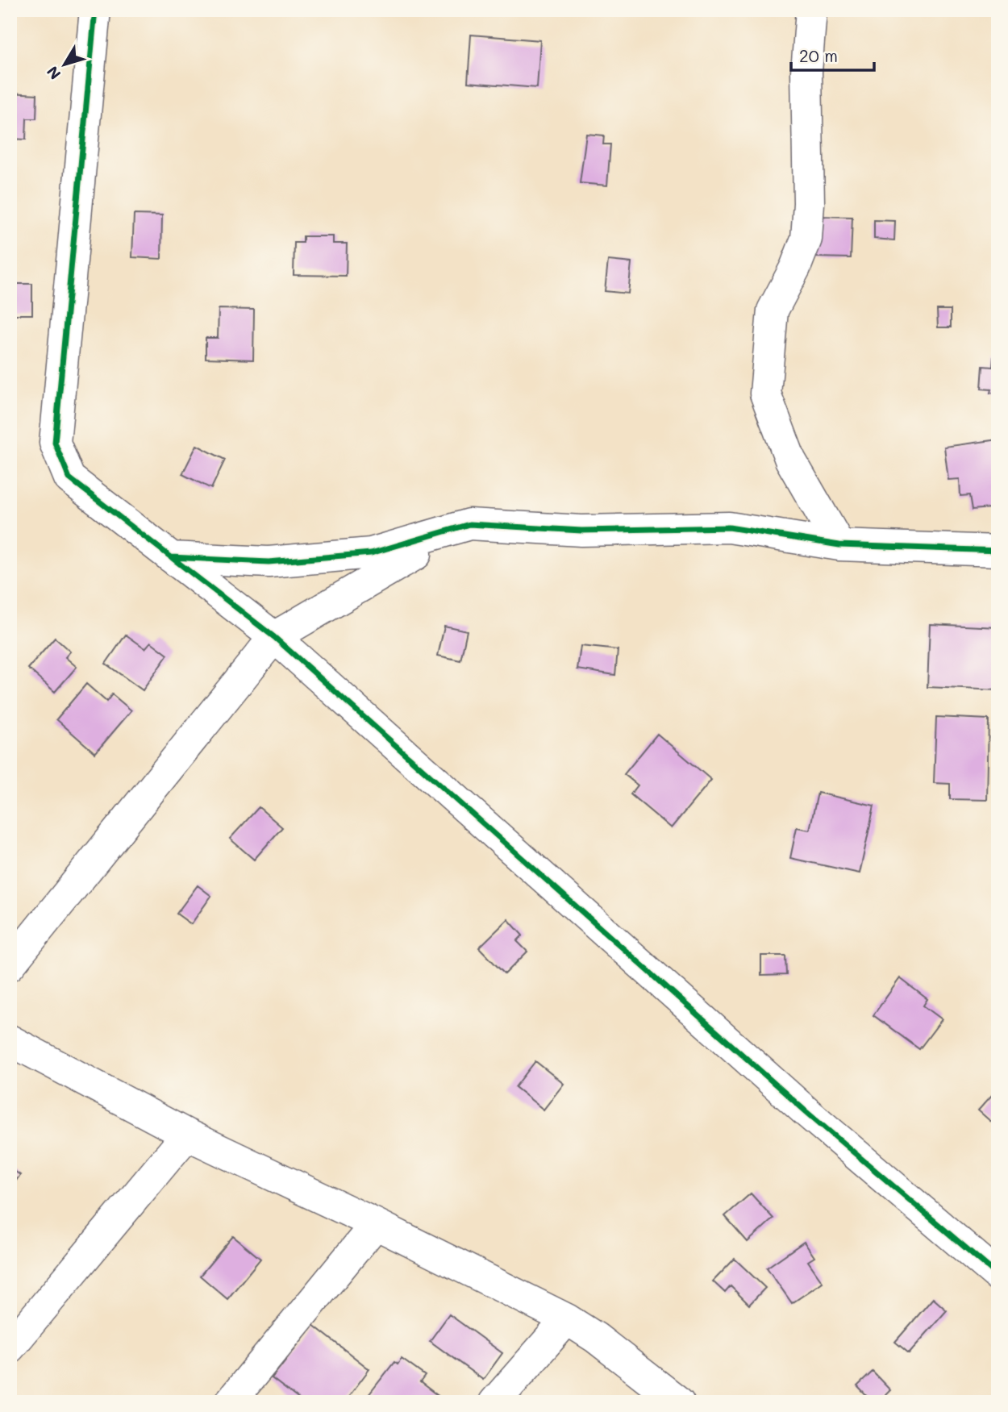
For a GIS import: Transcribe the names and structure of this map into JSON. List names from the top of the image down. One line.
{"scale_bar":"20 m","north":"bottom left"}
